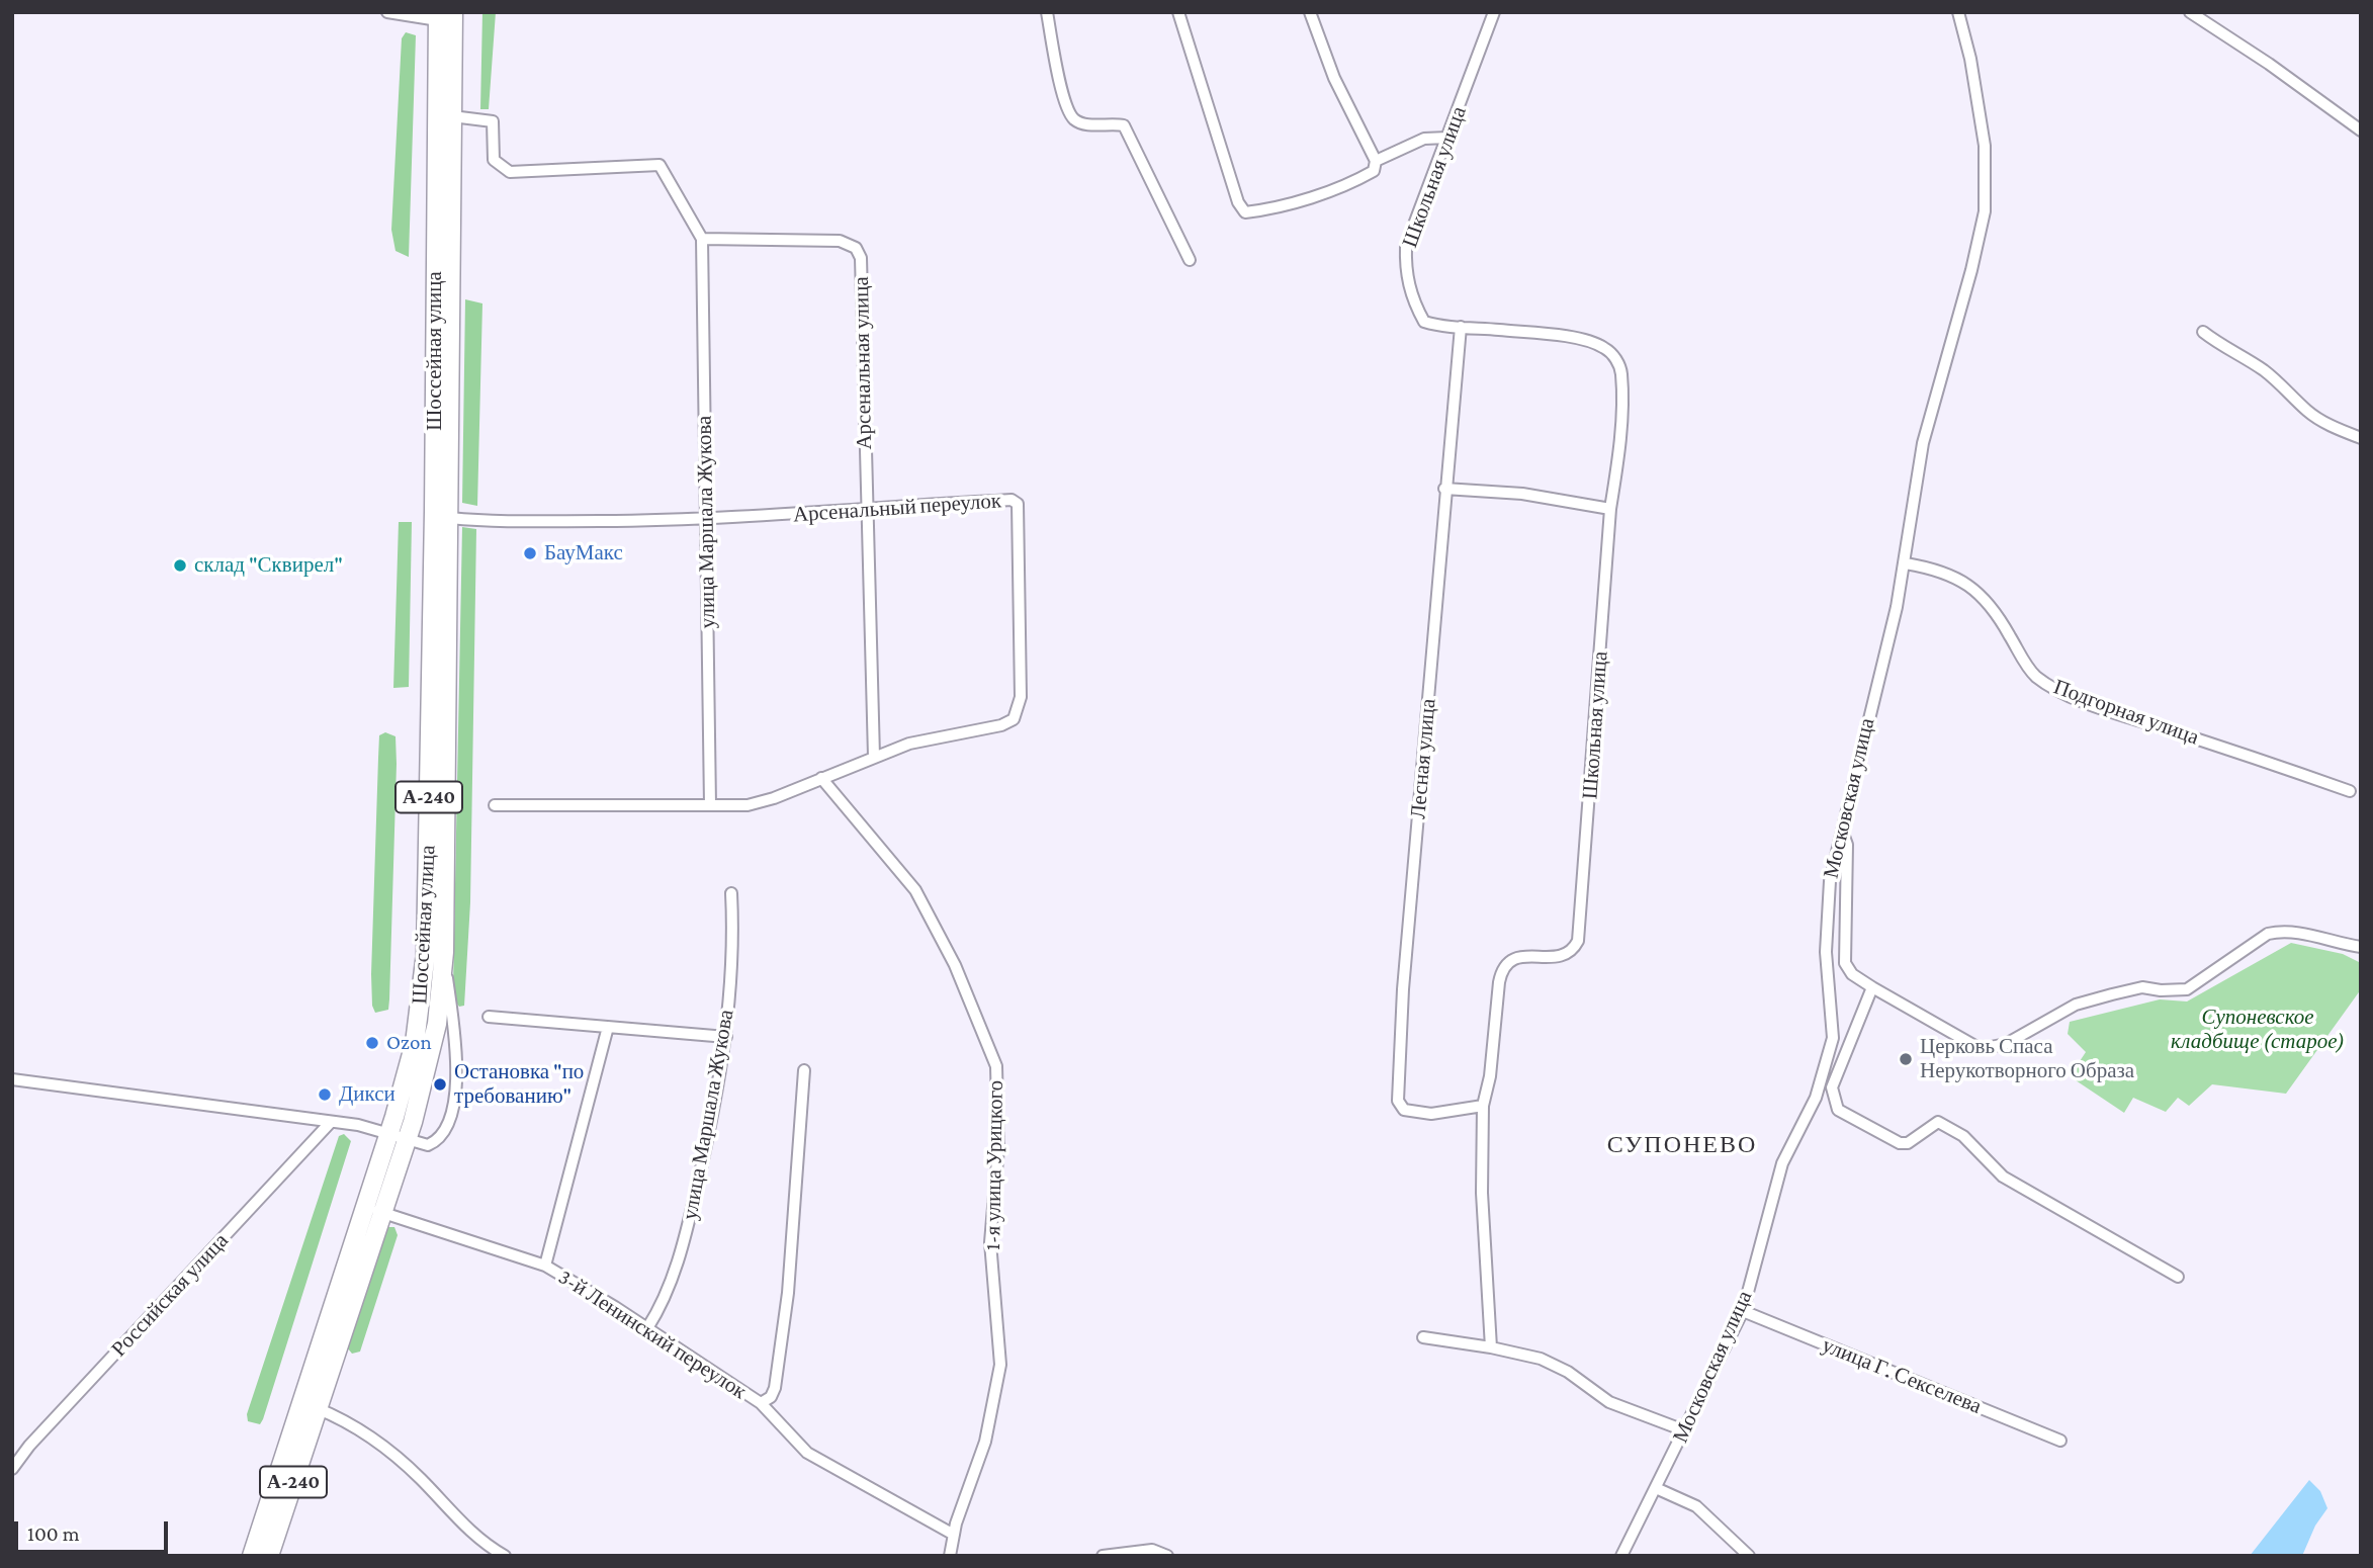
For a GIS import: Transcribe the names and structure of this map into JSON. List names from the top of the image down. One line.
{"streets":{"main road":["Шоссейная улица","А-240"],"street":["Школьная улица","Арсенальная улица","Арсенальный переулок","улица Маршала Жукова","Подгорная улица","Лесная улица","Московская улица","1-я улица Урицкого","Российская улица","3-й Ленинский переулок","улица Г. Секселева"]},"crossings":[["Школьная улица","Лесная улица"],["Шоссейная улица","Арсенальный переулок"],["Шоссейная улица","А-240"],["Шоссейная улица","3-й Ленинский переулок"],["Арсенальная улица","Арсенальный переулок"],["Арсенальная улица","улица Маршала Жукова"],["Арсенальный переулок","улица Маршала Жукова"],["Арсенальный переулок","1-я улица Урицкого"],["улица Маршала Жукова","3-й Ленинский переулок"],["Подгорная улица","Московская улица"],["Московская улица","улица Г. Секселева"]],"districts":["СУПОНЕВО"],"parks":["Супоневское кладбище (старое)"],"places":["БауМакс","склад \"Сквирел\"","Ozon","Церковь Спаса Нерукотворного Образа","Остановка \"по требованию\"","Дикси"],"scale_bar":"100 m"}
